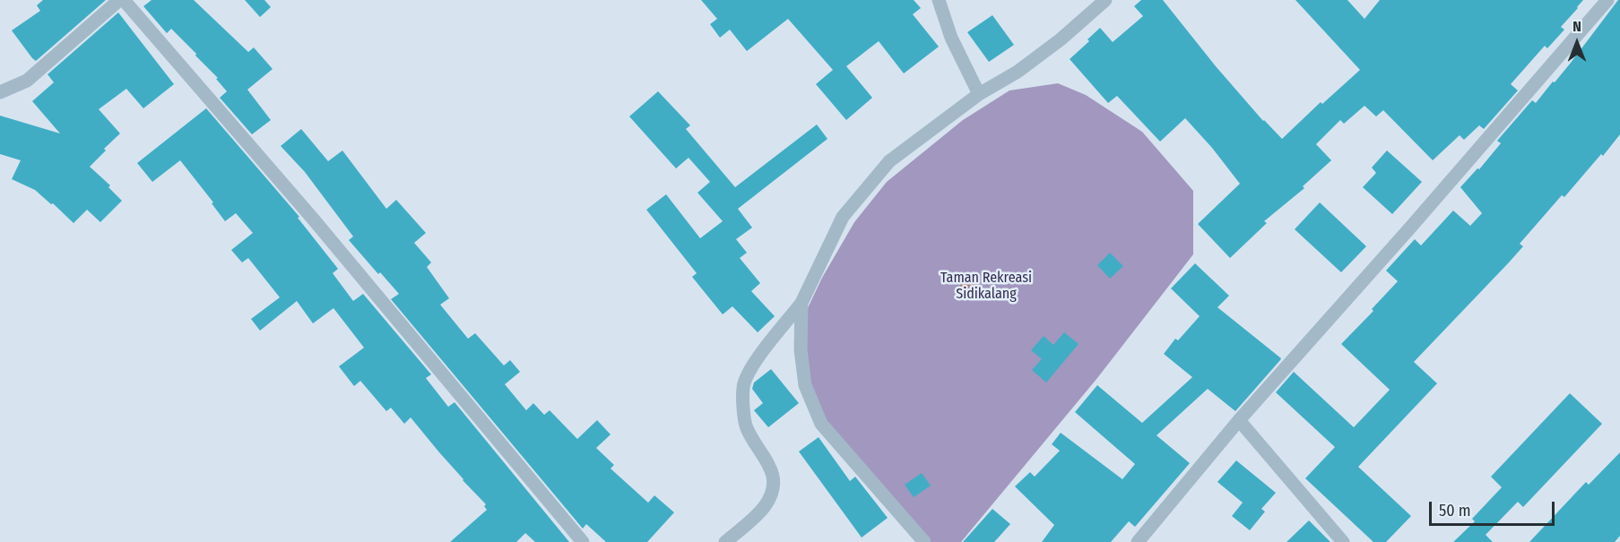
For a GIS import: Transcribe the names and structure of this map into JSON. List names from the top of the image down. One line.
{"parks":["Taman Rekreasi Sidikalang"],"scale_bar":"50 m","north":"top"}
